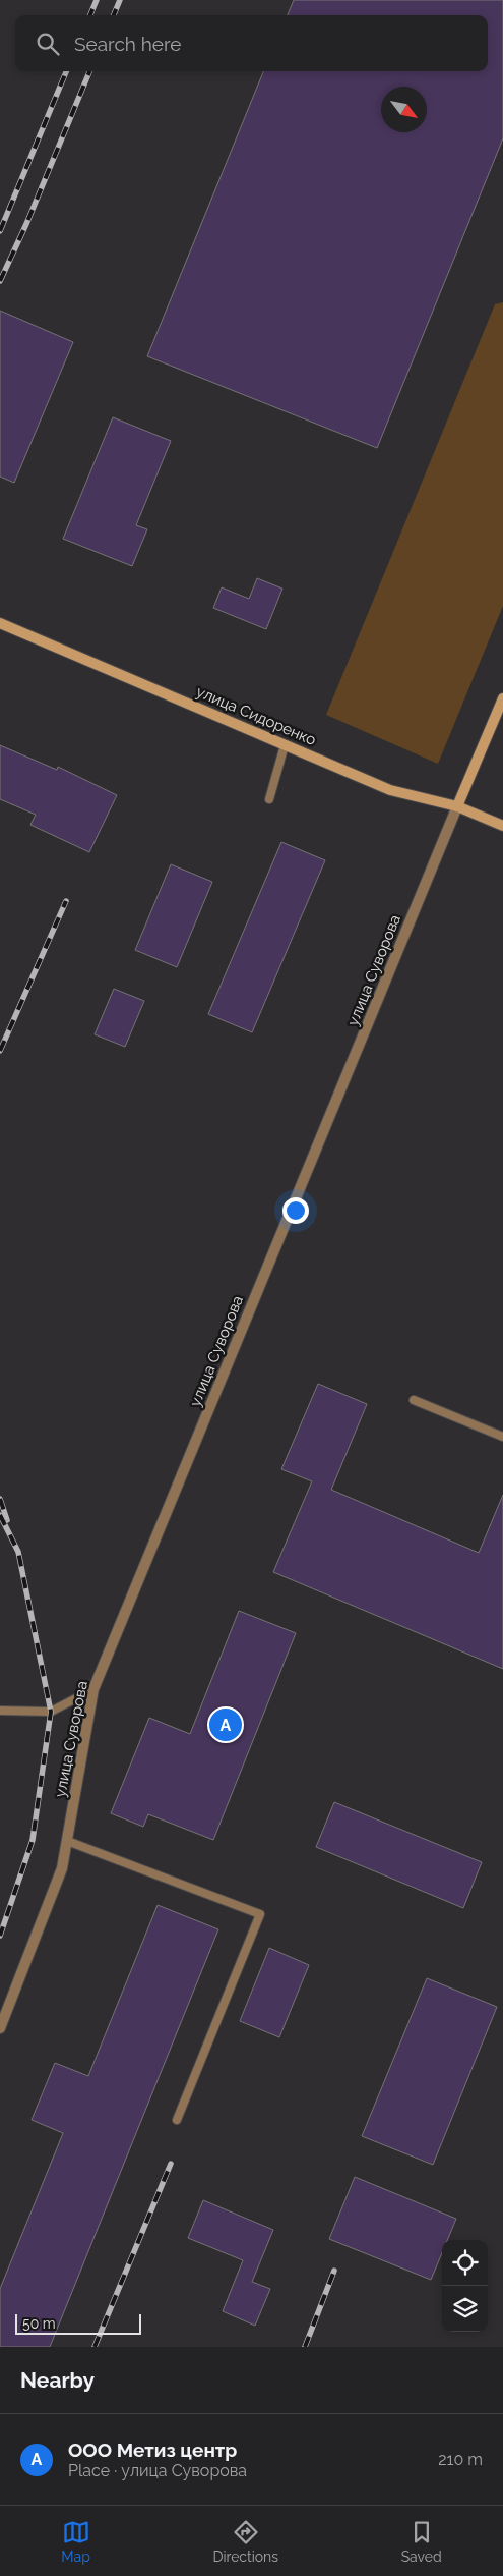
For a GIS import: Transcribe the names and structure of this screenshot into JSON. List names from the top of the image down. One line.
{"streets":{"street":["улица Сидоренко","улица Суворова"]},"crossings":[["улица Сидоренко","улица Суворова"]],"scale_bar":"50 m","north":"bottom right","page":{"search":"Search here","pins":"A","scale":"50 m","heading":"Nearby","list":[{"mark":"A","name":"ООО Метиз центр","note":"Place · улица Суворова","value":"210 m"}],"nav":["Map","Directions","Saved"]}}
